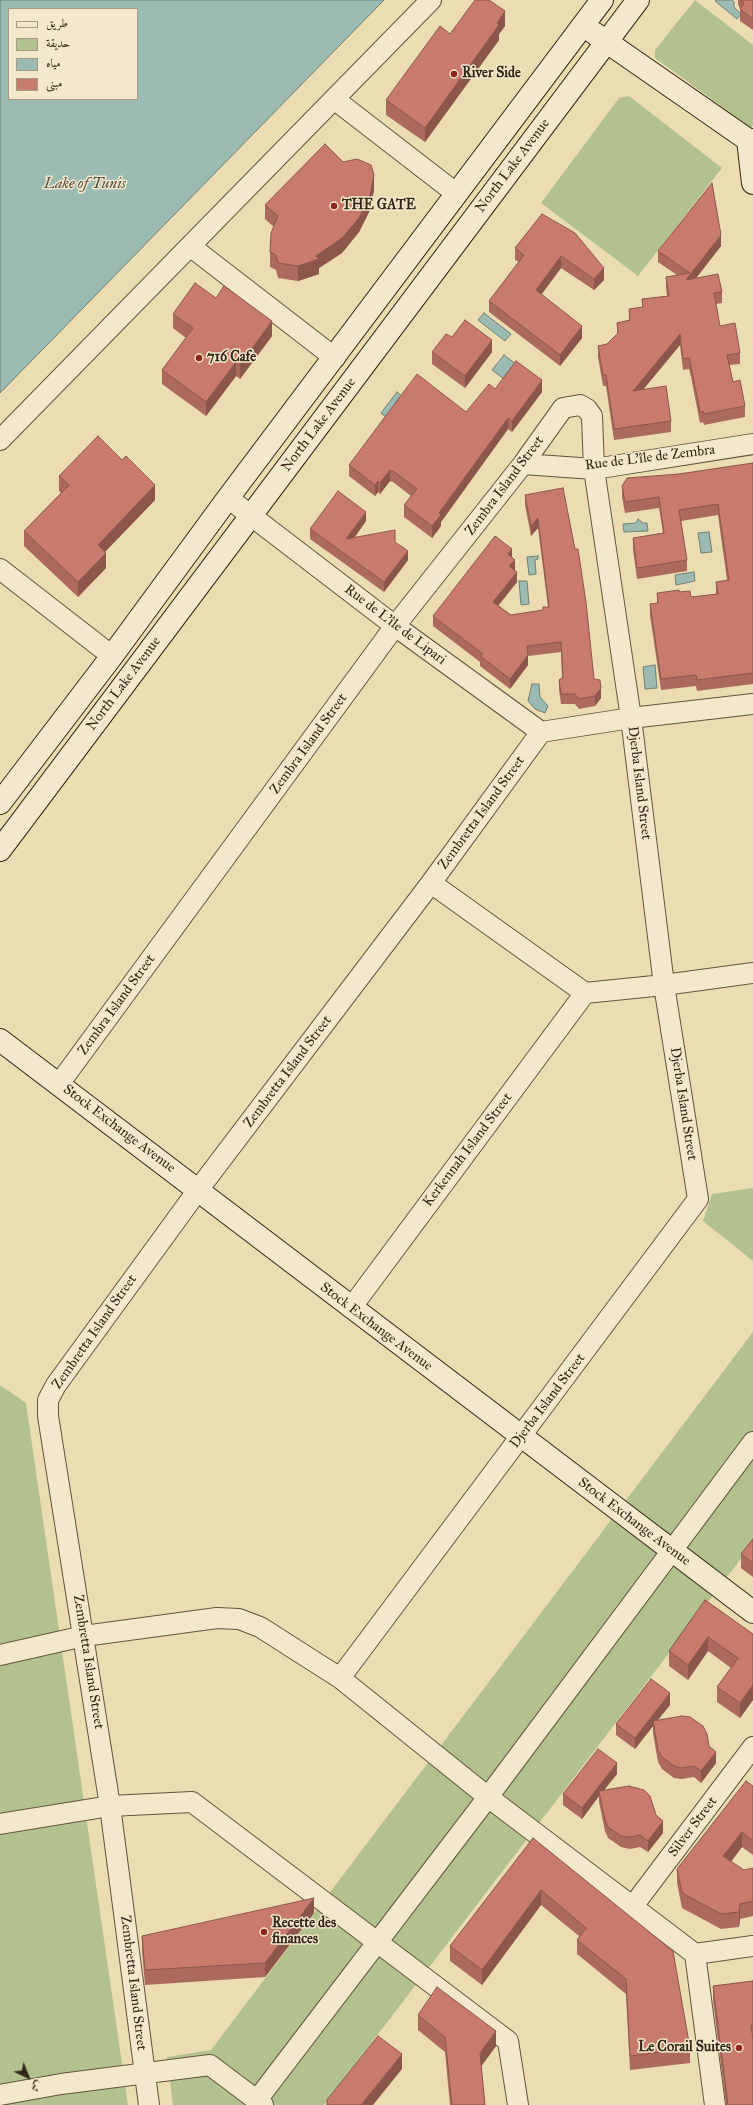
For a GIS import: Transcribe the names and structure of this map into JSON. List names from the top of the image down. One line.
{"streets":{"main road":["North Lake Avenue","Stock Exchange Avenue"],"street":["Rue de L'île de Zembra","Zembra Island Street","Rue de L'île de Lipari","Djerba Island Street","Zembretta Island Street","Kerkennah Island Street","Silver Street"]},"crossings":[["North Lake Avenue","Rue de L'île de Lipari"],["Rue de L'île de Zembra","Zembra Island Street"],["Rue de L'île de Zembra","Djerba Island Street"],["Zembra Island Street","Rue de L'île de Lipari"],["Zembra Island Street","Djerba Island Street"],["Zembra Island Street","Stock Exchange Avenue"],["Rue de L'île de Lipari","Zembretta Island Street"],["Djerba Island Street","Stock Exchange Avenue"],["Zembretta Island Street","Stock Exchange Avenue"],["Stock Exchange Avenue","Kerkennah Island Street"]],"water":["Lake of Tunis"],"places":["River Side","THE GATE","716 Cafe","Recette des finances","Le Corail Suites"],"legend":["طريق","حديقة","مياه","مبنى"],"north":"bottom right"}
